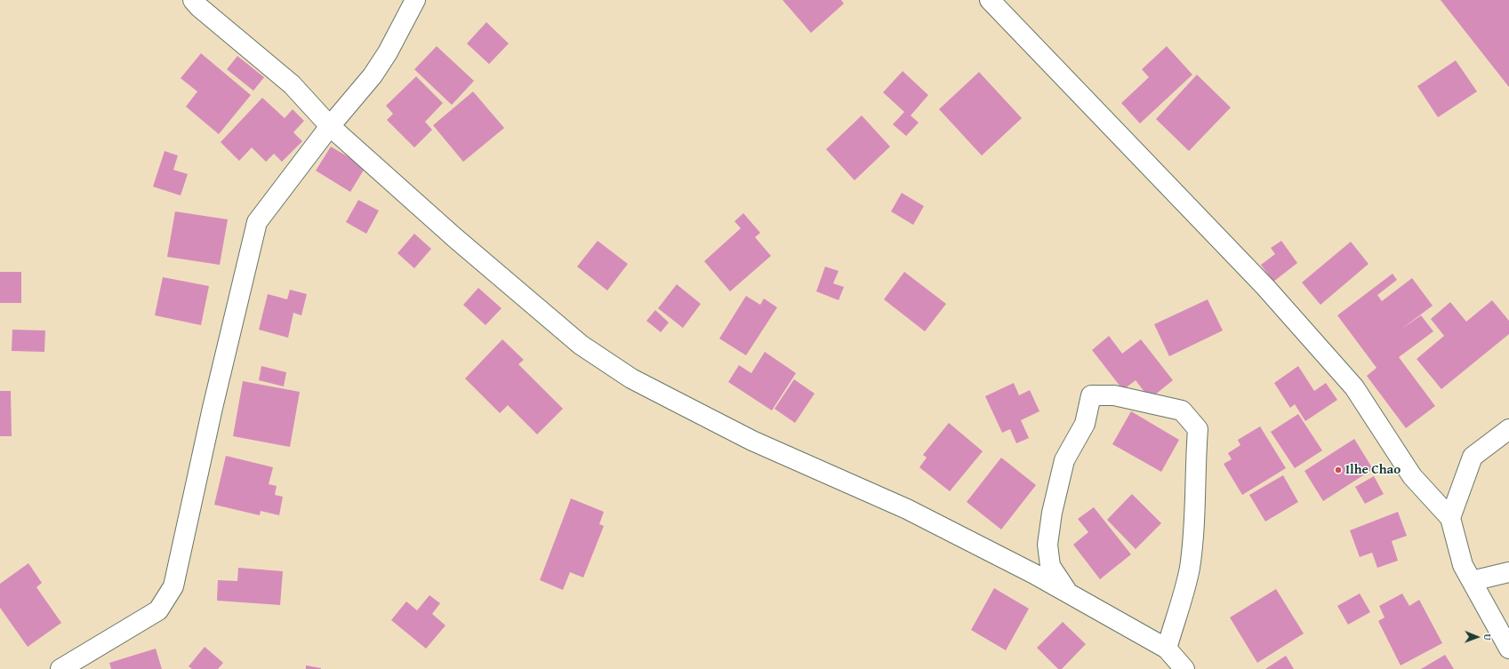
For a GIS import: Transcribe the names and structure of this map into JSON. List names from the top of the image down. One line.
{"places":["Ilhe Chao"],"north":"right"}
